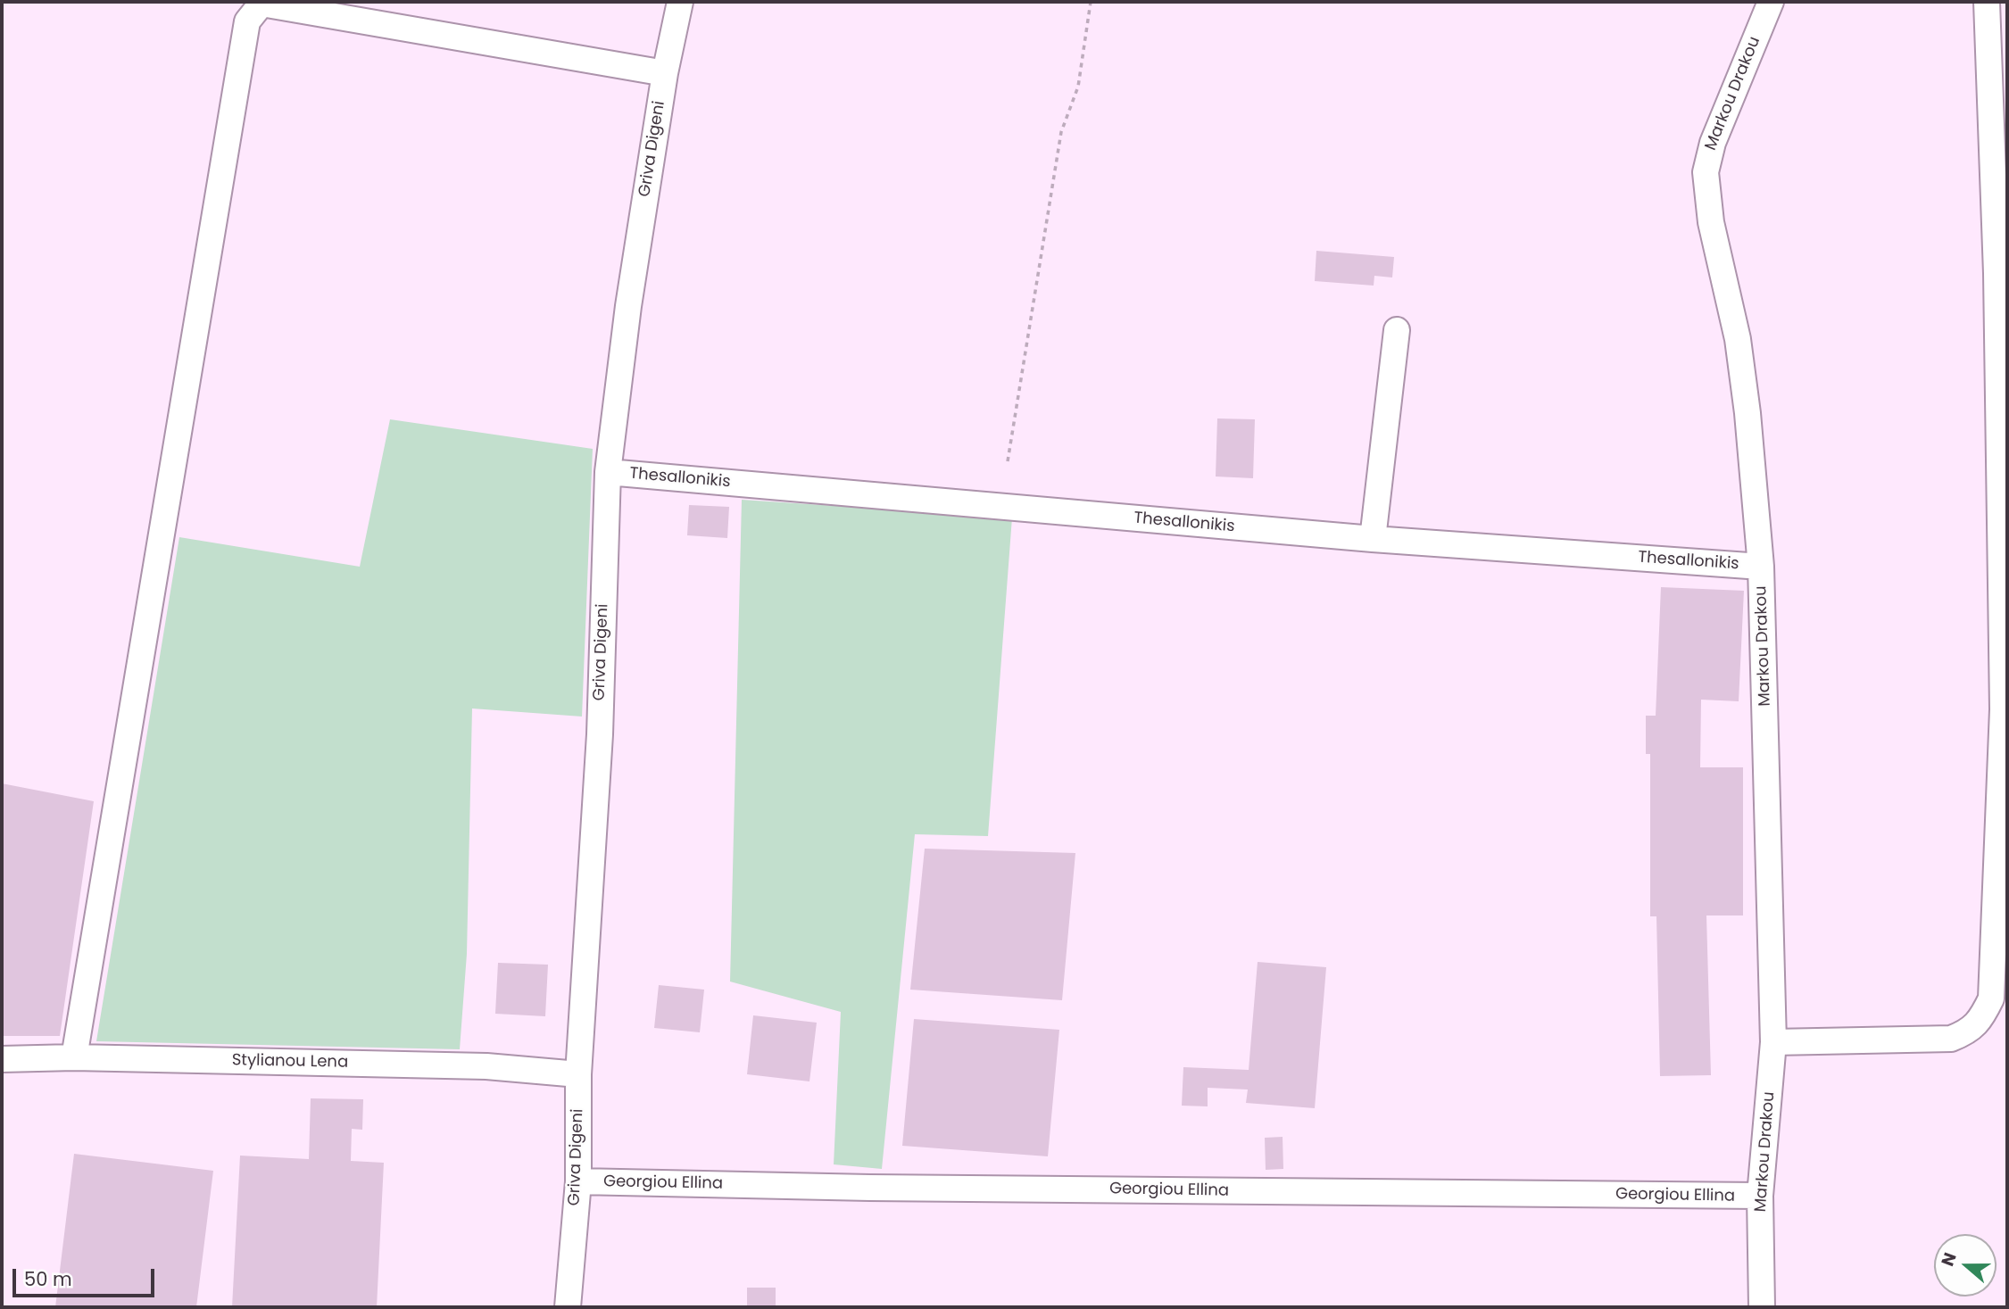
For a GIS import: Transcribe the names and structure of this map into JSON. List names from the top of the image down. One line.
{"streets":{"street":["Markou Drakou","Griva Digeni","Thesallonikis","Stylianou Lena","Georgiou Ellina"]},"crossings":[["Markou Drakou","Thesallonikis"],["Markou Drakou","Georgiou Ellina"],["Griva Digeni","Thesallonikis"],["Griva Digeni","Stylianou Lena"],["Griva Digeni","Georgiou Ellina"]],"scale_bar":"50 m","north":"left"}
